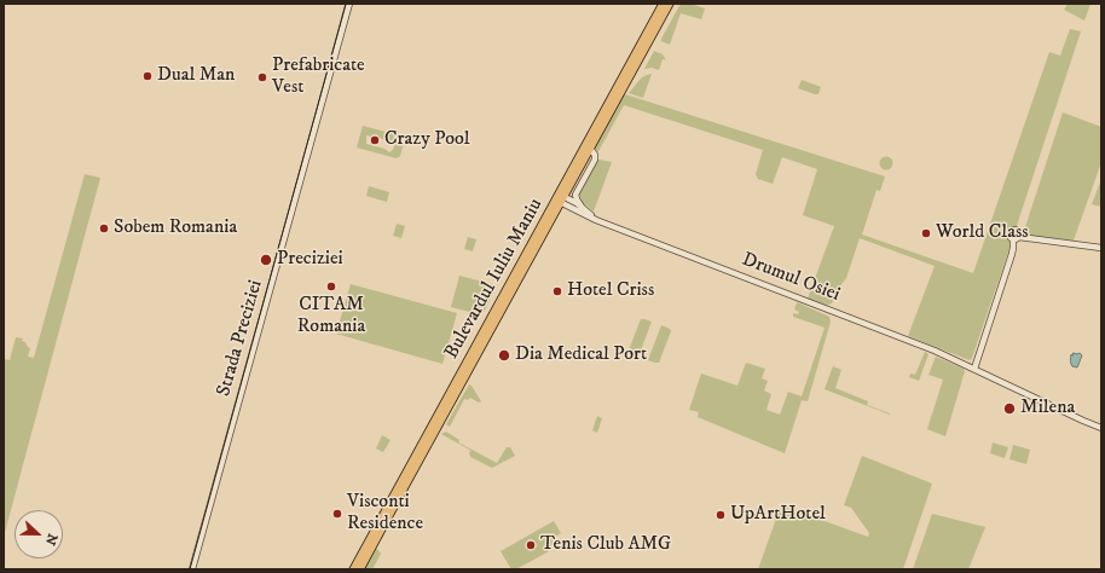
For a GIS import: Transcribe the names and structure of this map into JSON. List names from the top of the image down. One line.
{"streets":{"main road":["Bulevardul Iuliu Maniu"],"street":["Drumul Osiei","Strada Preciziei"]},"crossings":[["Drumul Osiei","Bulevardul Iuliu Maniu"]],"places":["Dual Man","Prefabricate Vest","Crazy Pool","Sobem Romania","World Class","Preciziei","CITAM Romania","Hotel Criss","Dia Medical Port","Milena","Visconti Residence","UpArtHotel","Tenis Club AMG"],"north":"right"}
